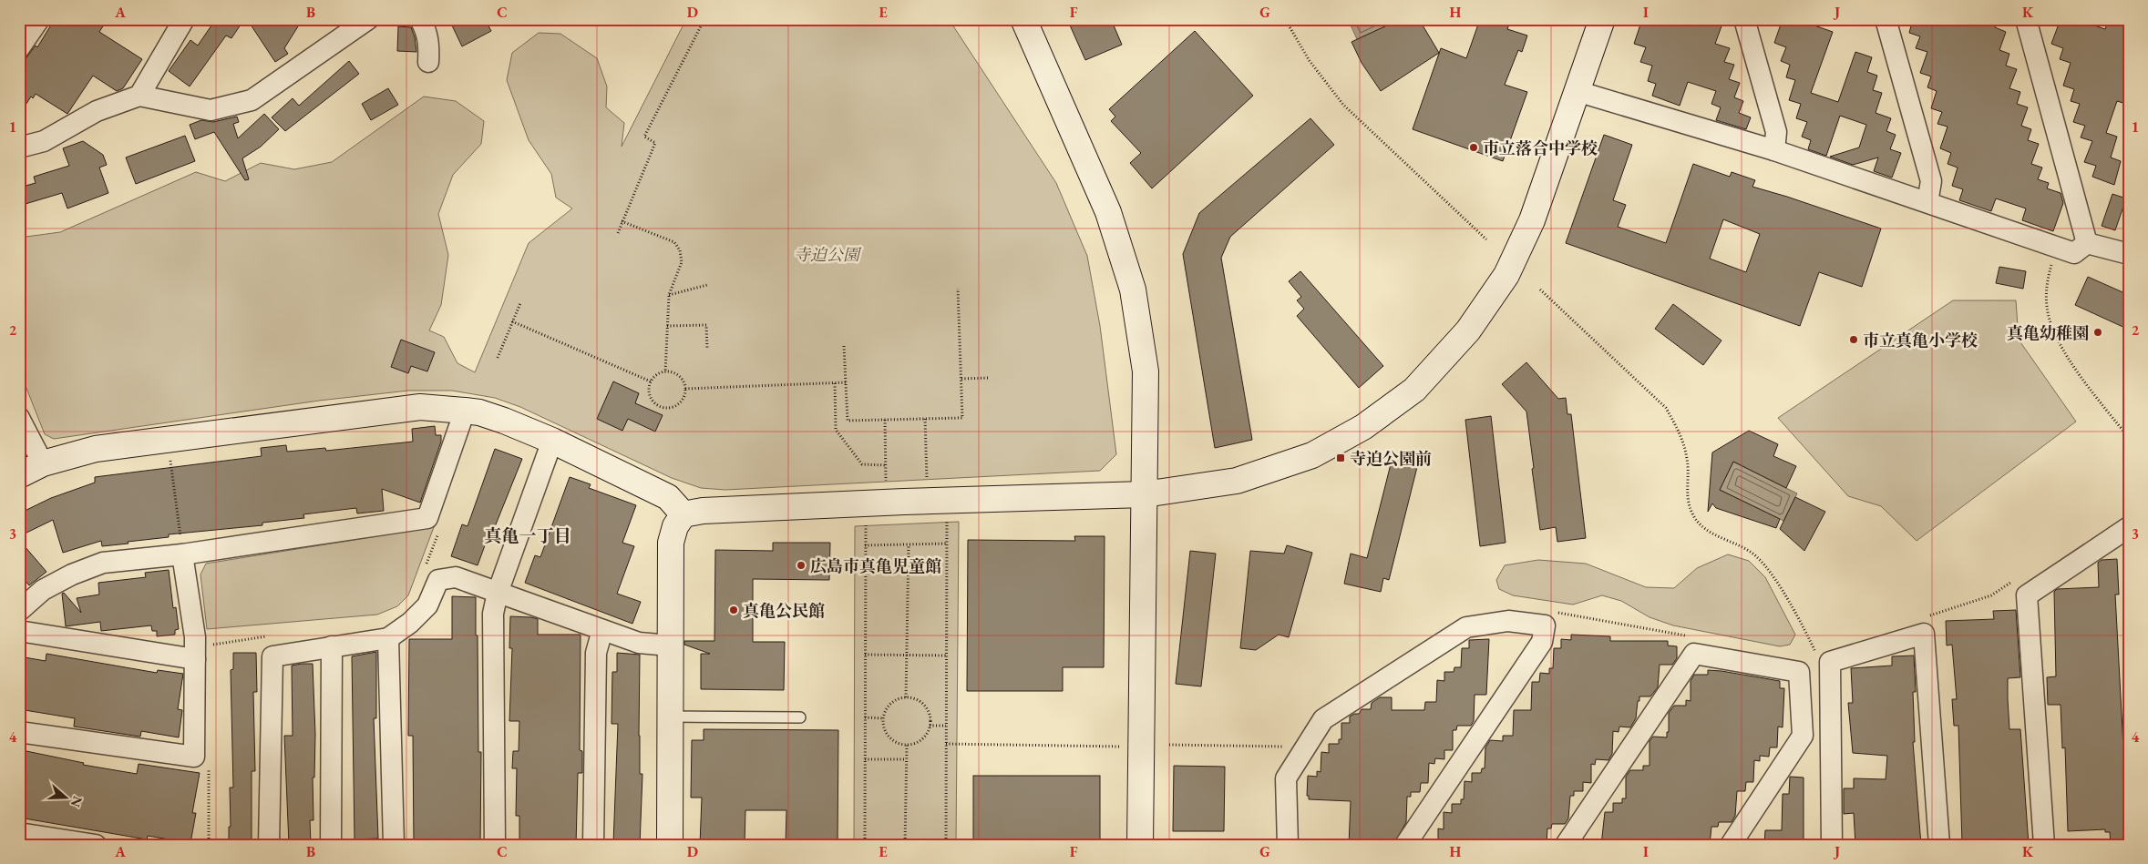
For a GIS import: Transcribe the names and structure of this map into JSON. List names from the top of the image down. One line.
{"districts":["真亀一丁目"],"parks":["寺迫公園"],"places":{"other":["市立落合中学校","真亀幼稚園","市立真亀小学校","広島市真亀児童館","真亀公民館"],"transit":["寺迫公園前"]},"north":"right","grid":{"columns":["A","B","C","D","E","F","G","H","I","J","K"],"rows":["1","2","3","4"]}}
